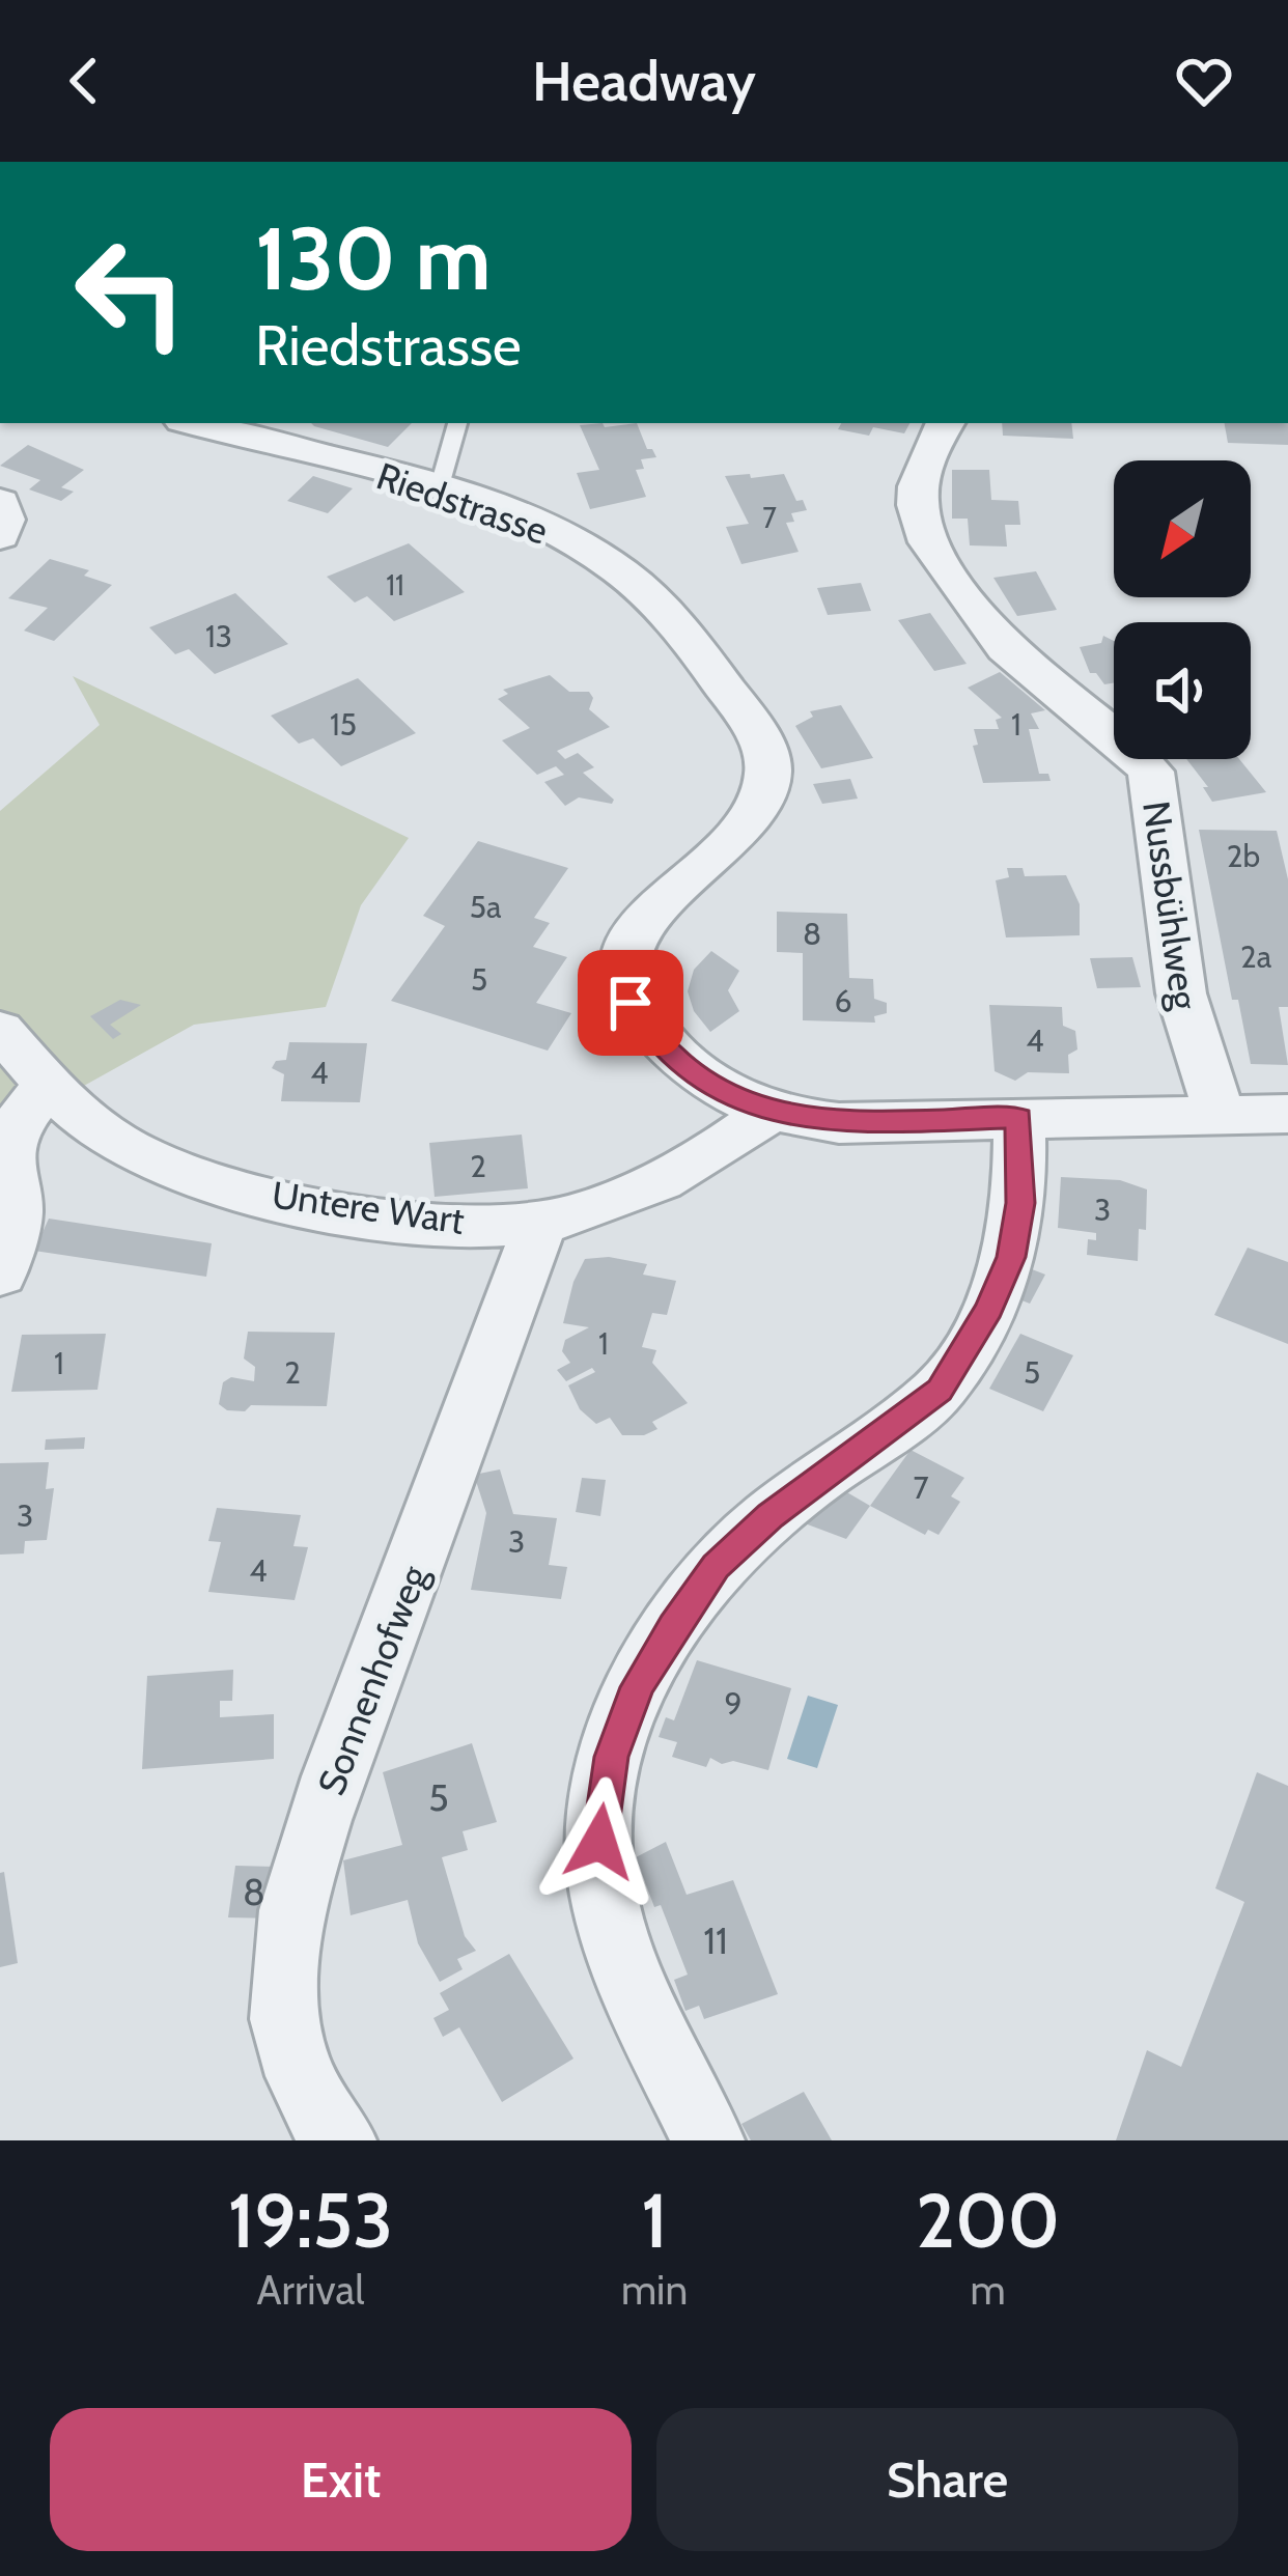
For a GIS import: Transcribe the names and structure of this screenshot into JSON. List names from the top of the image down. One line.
{"streets":{"street":["Riedstrasse","Nussbühlweg","Untere Wart","Sonnenhofweg"]},"crossings":[["Riedstrasse","Nussbühlweg"],["Riedstrasse","Untere Wart"],["Untere Wart","Sonnenhofweg"]],"house_numbers":["7","11","13","15","1","2b","5a","8","2a","5","6","4","4","2","3","1","1","2","5","7","3","3","4","9","5","8","11"],"north":"bottom left","page":{"header":"Headway","turn":["130 m","Riedstrasse"],"eta":["19:53","Arrival","1","min","200","m"],"buttons":["Exit","Share"]}}
